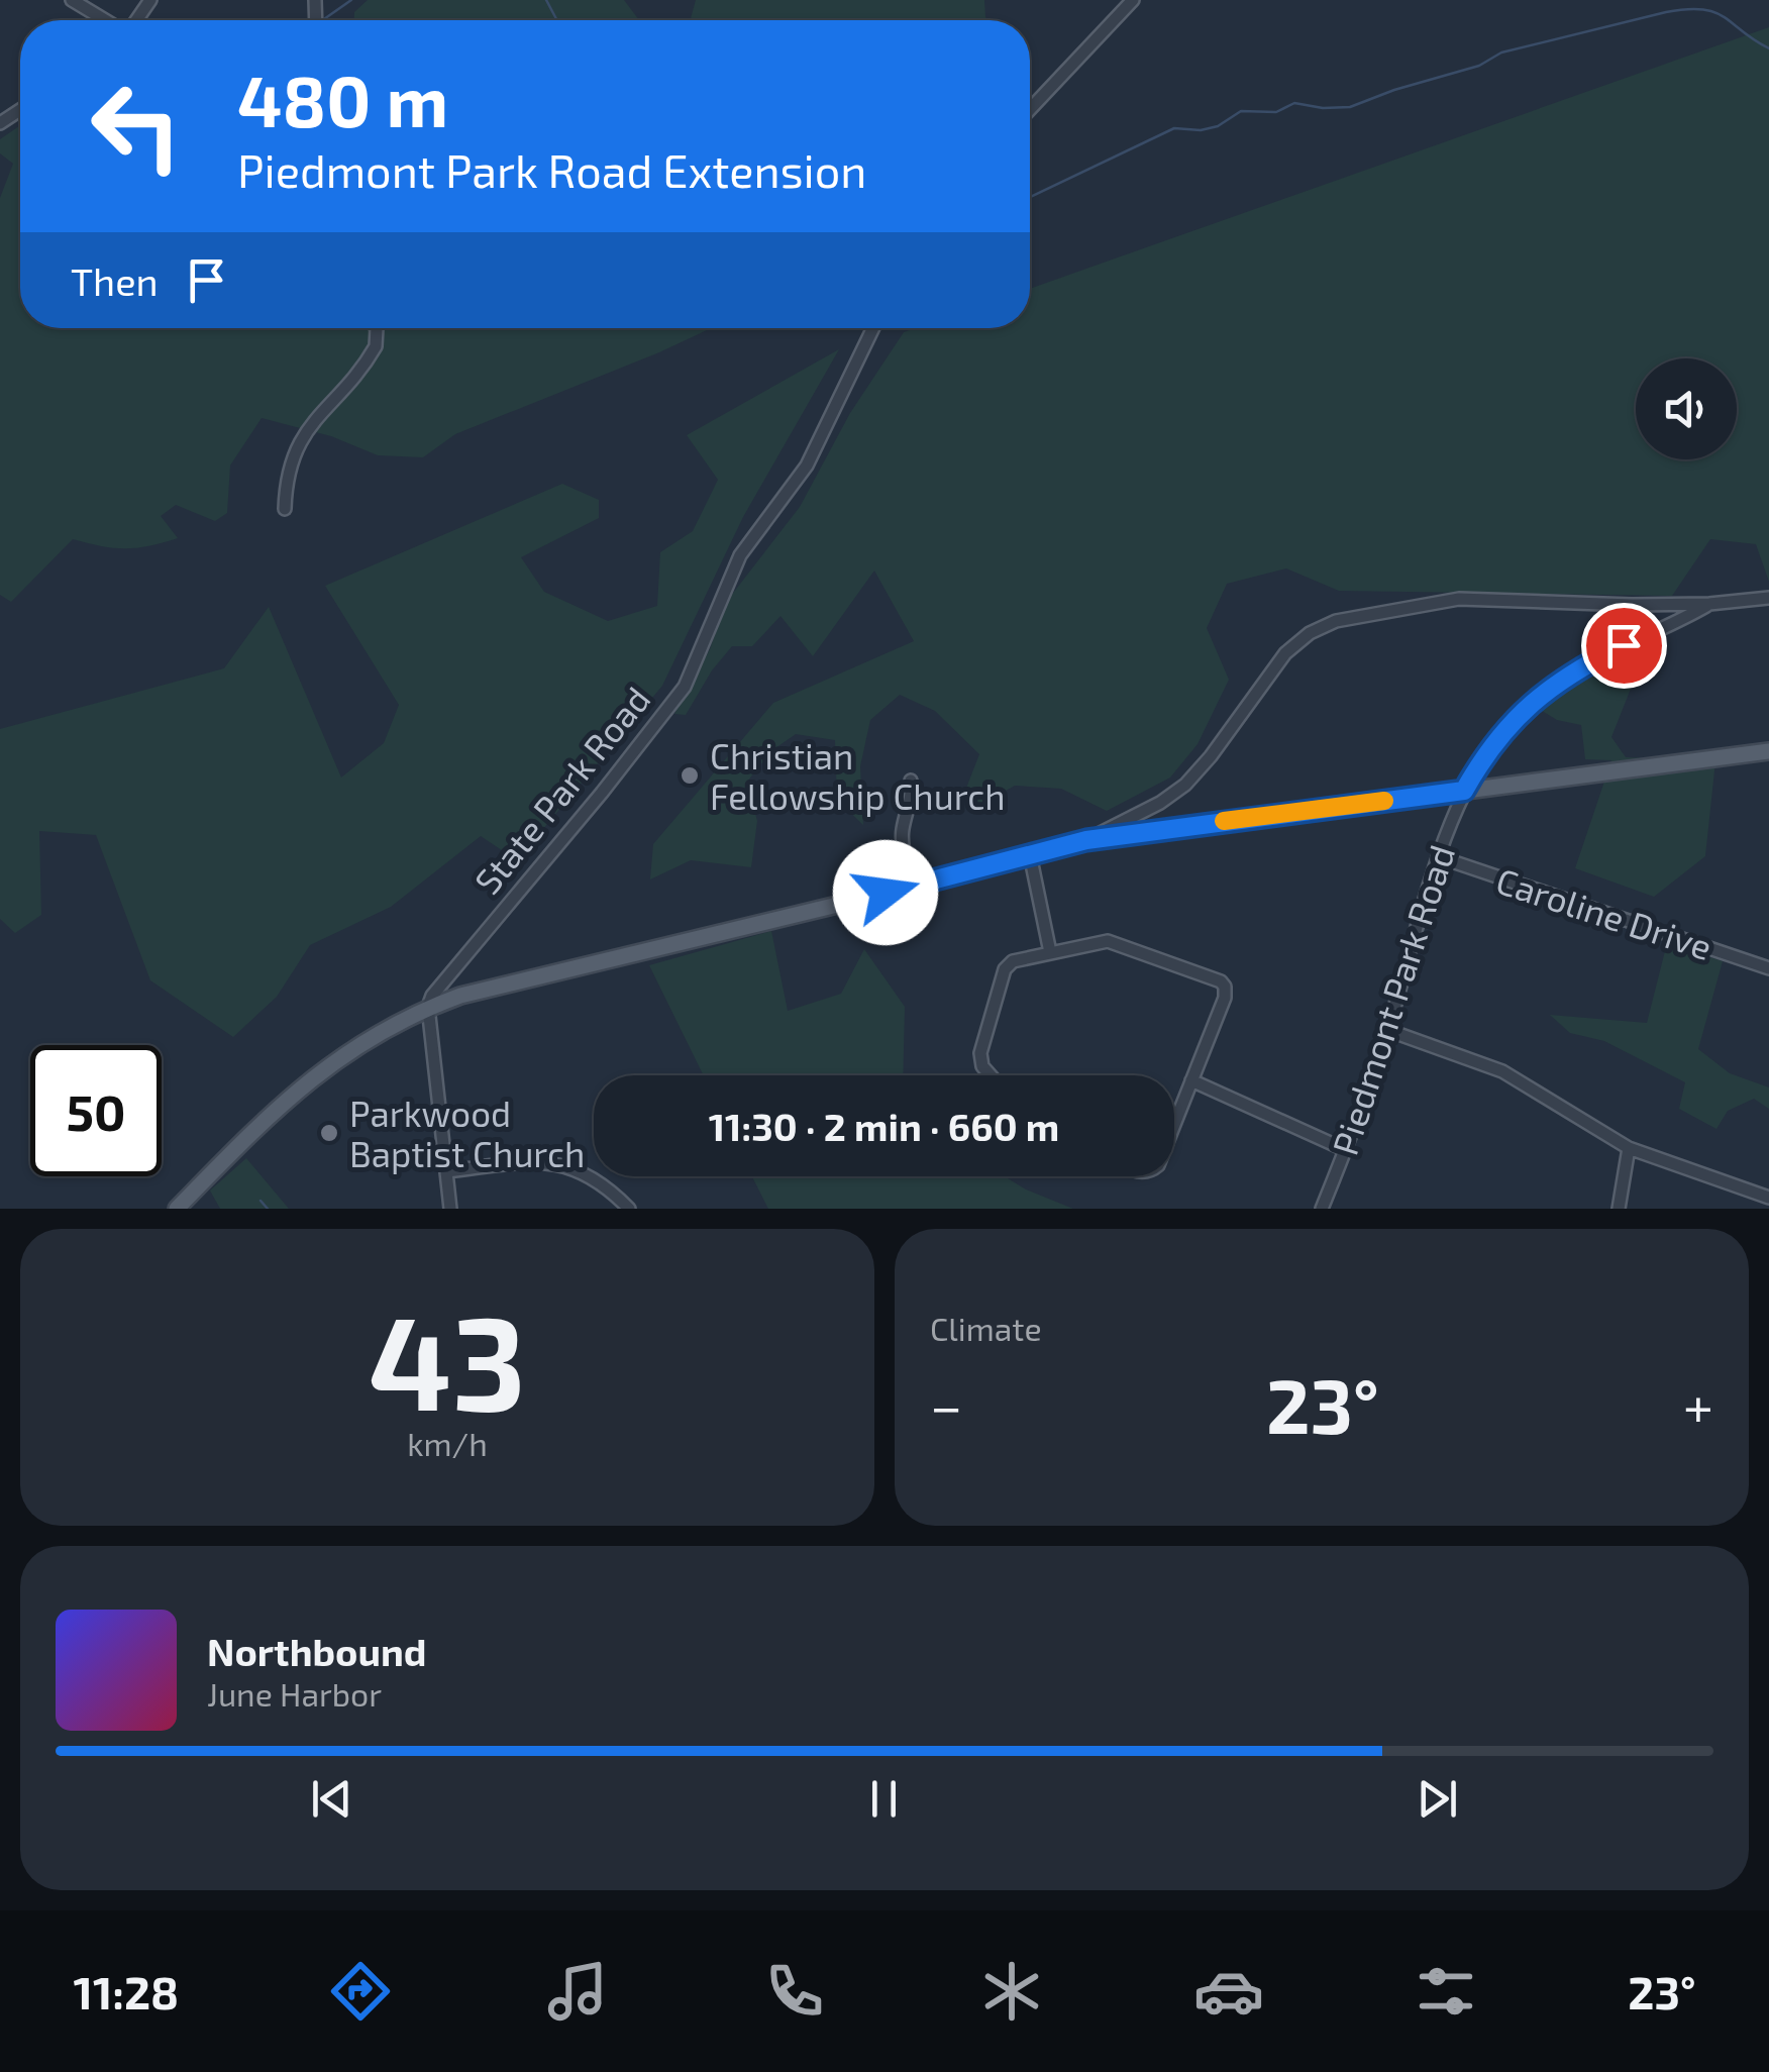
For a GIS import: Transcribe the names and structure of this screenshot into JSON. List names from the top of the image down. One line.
{"streets":{"street":["State Park Road","Caroline Drive","Piedmont Park Road"]},"crossings":[["Caroline Drive","Piedmont Park Road"]],"places":["Christian Fellowship Church","Parkwood Baptist Church"],"page":{"turn":["480 m","Piedmont Park Road Extension"],"then":"Then","limit":"50","trip":"11:30 · 2 min · 660 m","tile":[["43","km/h"],"Climate"],"heat":["−","23°","+"],"song":["Northbound","June Harbor"],"tabs":["11:28","23°"]}}
